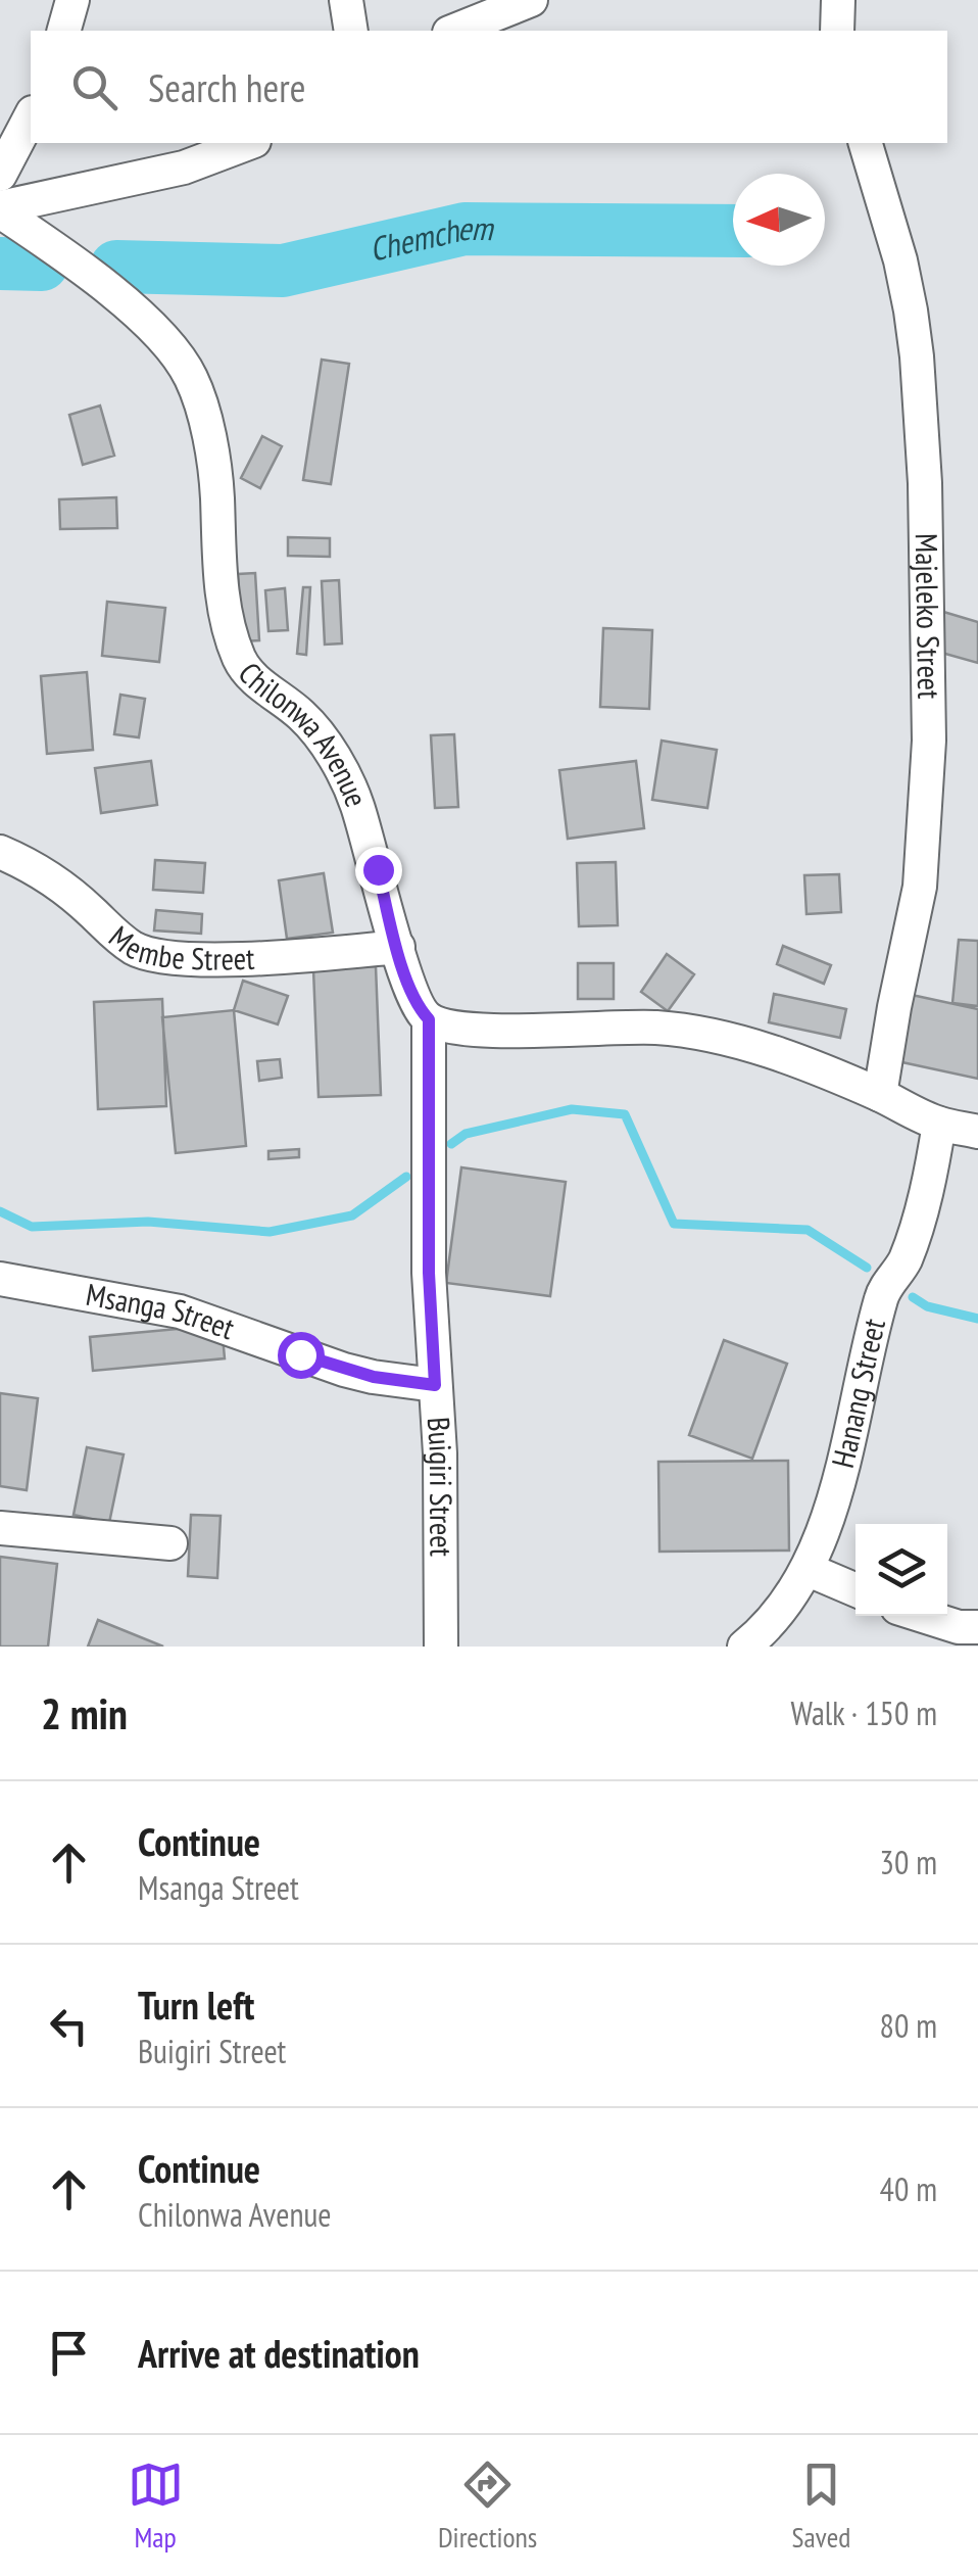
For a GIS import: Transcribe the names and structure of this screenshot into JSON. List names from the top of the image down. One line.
{"streets":{"street":["Majeleko Street","Chilonwa Avenue","Membe Street","Msanga Street","Hanang Street","Buigiri Street"]},"crossings":[["Chilonwa Avenue","Membe Street"],["Chilonwa Avenue","Buigiri Street"],["Msanga Street","Buigiri Street"]],"water":["Chemchem"],"north":"left","page":{"search":"Search here","heading":["2 min","Walk · 150 m"],"list":[["Continue","Msanga Street","30 m"],["Turn left","Buigiri Street","80 m"],["Continue","Chilonwa Avenue","40 m"],"Arrive at destination"],"nav":["Map","Directions","Saved"]}}
